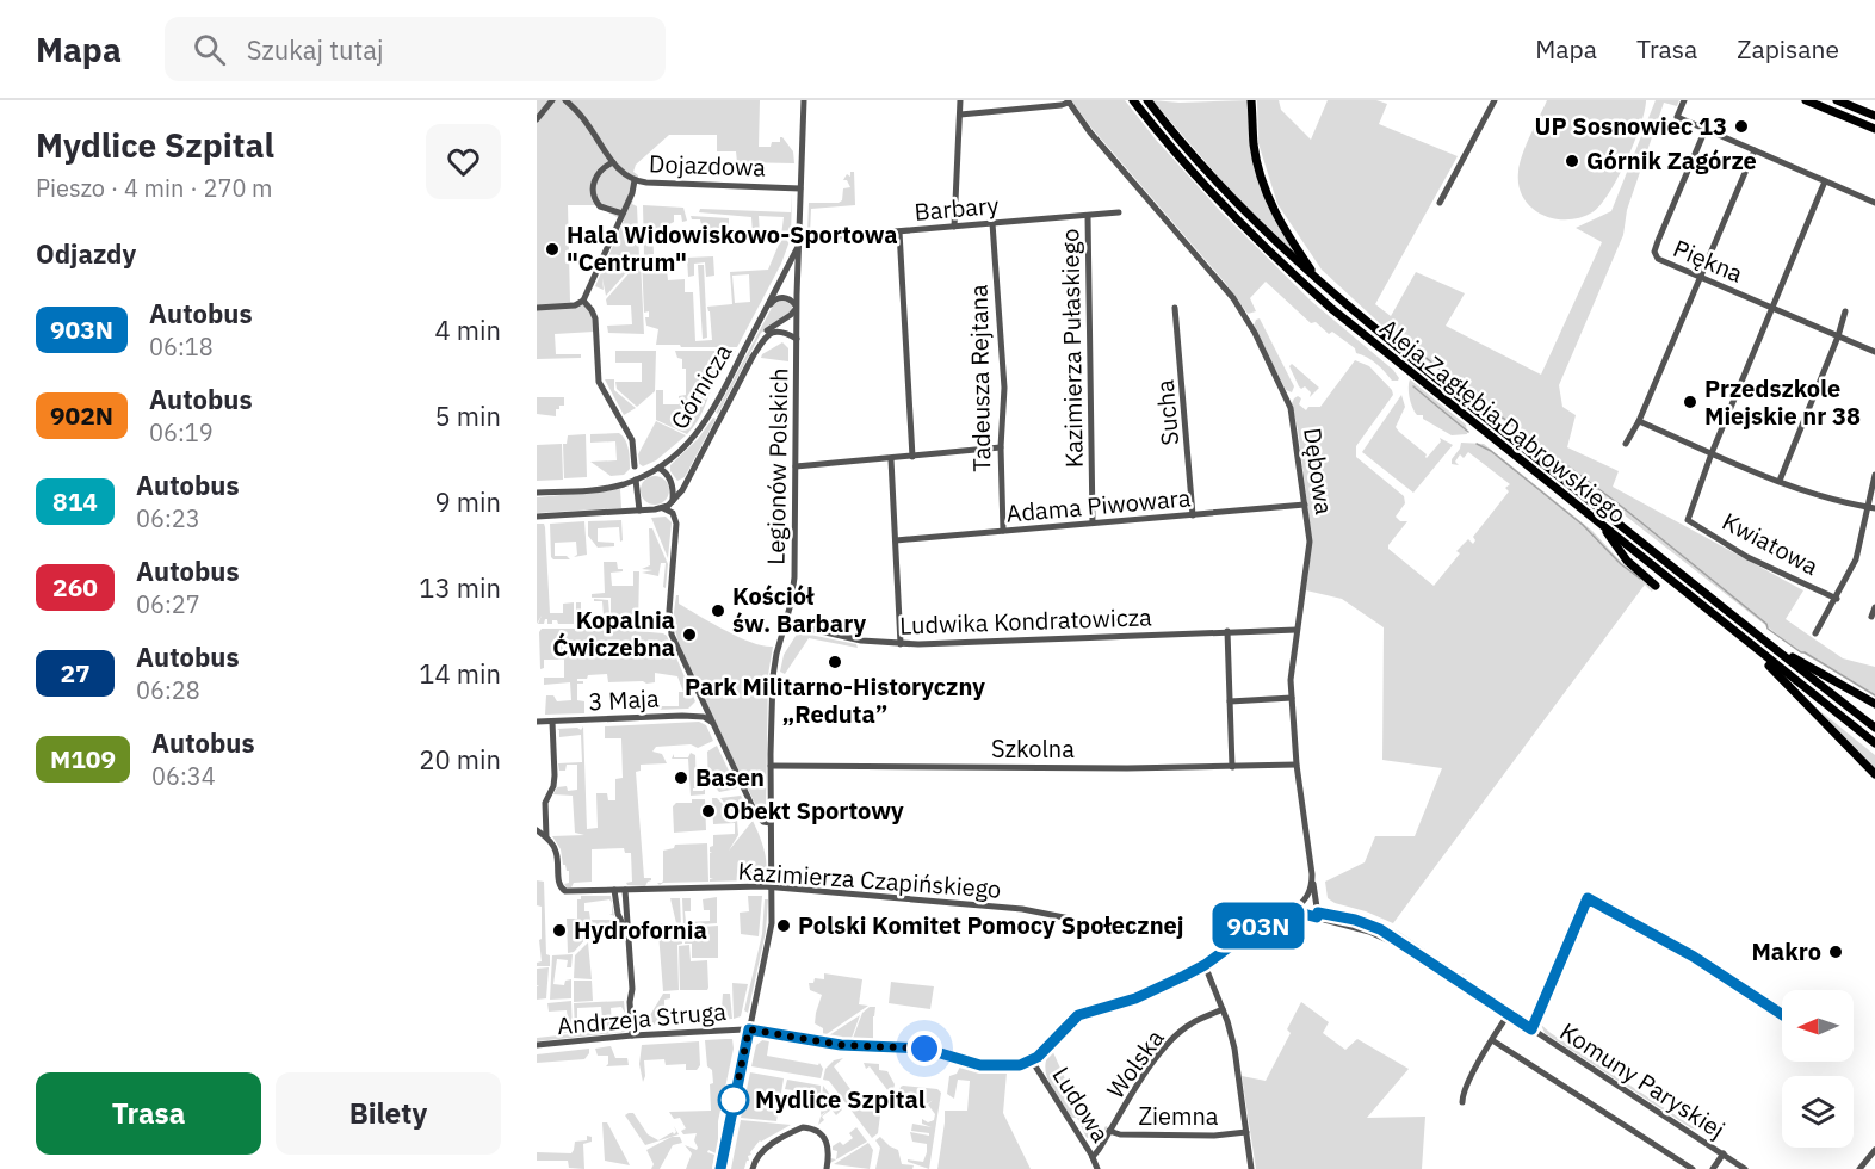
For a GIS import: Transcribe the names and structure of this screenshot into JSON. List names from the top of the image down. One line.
{"streets":{"main road":["Aleja Zagłębia Dąbrowskiego"],"street":["Dojazdowa","Barbary","Piękna","Kazimierza Pułaskiego","Tadeusza Rejtana","Górnicza","Sucha","Legionów Polskich","Dębowa","Adama Piwowara","Kwiatowa","Ludwika Kondratowicza","3 Maja","Szkolna","Kazimierza Czapińskiego","Andrzeja Struga","Wolska","Komuny Paryskiej","Ludowa","Ziemna"]},"crossings":[["Dojazdowa","Legionów Polskich"],["Barbary","Kazimierza Pułaskiego"],["Barbary","Tadeusza Rejtana"],["Barbary","Górnicza"],["Barbary","Legionów Polskich"],["Kazimierza Pułaskiego","Adama Piwowara"],["Tadeusza Rejtana","Adama Piwowara"],["Górnicza","Legionów Polskich"],["Sucha","Adama Piwowara"],["Legionów Polskich","Ludwika Kondratowicza"],["Legionów Polskich","Szkolna"],["Legionów Polskich","Kazimierza Czapińskiego"],["Legionów Polskich","Andrzeja Struga"],["Dębowa","Adama Piwowara"],["Dębowa","Ludwika Kondratowicza"],["Dębowa","Szkolna"],["Andrzeja Struga","Ludowa"],["Wolska","Ludowa"],["Wolska","Ziemna"]],"places":["UP Sosnowiec 13","Górnik Zagórze","Hala Widowiskowo-Sportowa \"Centrum\"","Przedszkole Miejskie nr 38","Kościół św. Barbary","Kopalnia Ćwiczebna","Park Militarno-Historyczny „Reduta”","Basen","Obekt Sportowy","Polski Komitet Pomocy Społecznej","Hydrofornia","Makro","Mydlice Szpital"],"lines":["bus line 903N"],"north":"left","page":{"header":"Mapa","search":"Szukaj tutaj","nav":["Mapa","Trasa","Zapisane"],"heading":[["Mydlice Szpital","Pieszo · 4 min · 270 m"],"Odjazdy"],"on_map":"903N","list":[{"mark":"903N","name":"Autobus","note":"06:18","value":"4 min"},{"mark":"902N","name":"Autobus","note":"06:19","value":"5 min"},{"mark":"814","name":"Autobus","note":"06:23","value":"9 min"},{"mark":"260","name":"Autobus","note":"06:27","value":"13 min"},{"mark":"27","name":"Autobus","note":"06:28","value":"14 min"},{"mark":"M109","name":"Autobus","note":"06:34","value":"20 min"}],"buttons":["Trasa","Bilety"]}}
